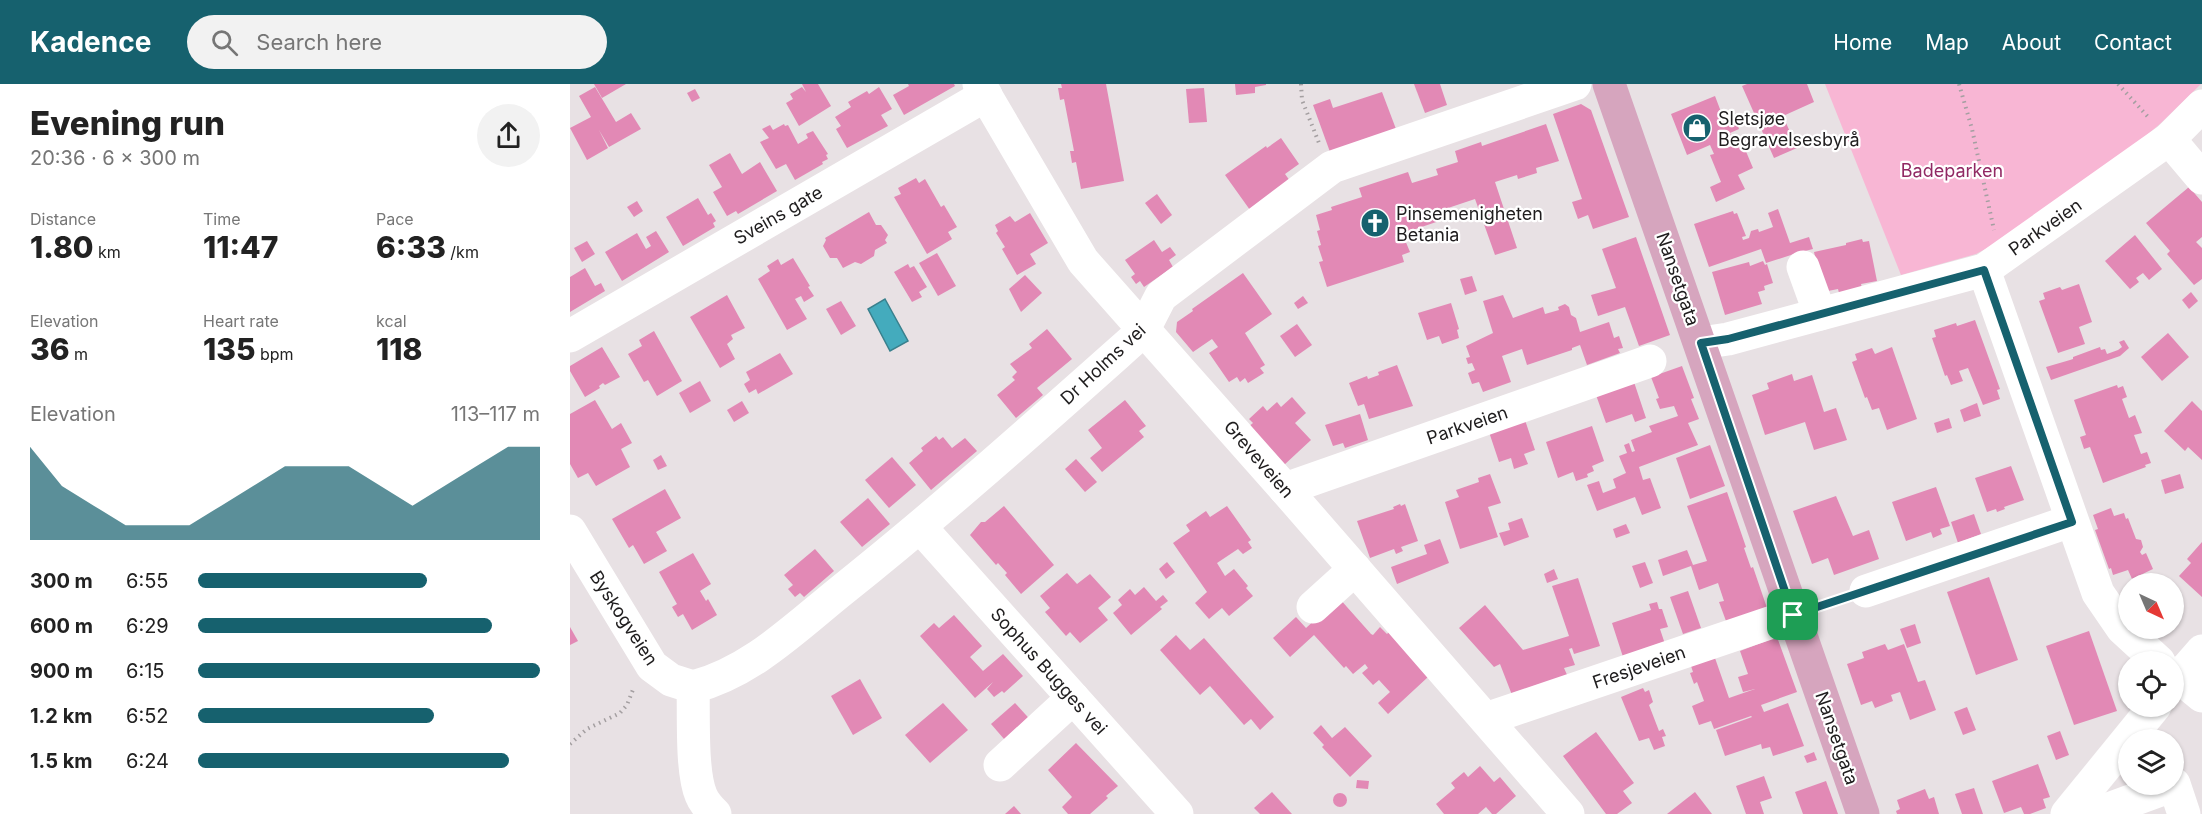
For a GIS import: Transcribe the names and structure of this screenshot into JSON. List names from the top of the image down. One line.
{"streets":{"main road":["Nansetgata"],"street":["Sveins gate","Parkveien","Dr Holms vei","Greveveien","Byskogveien","Fresjeveien","Sophus Bugges vei"]},"crossings":[["Sveins gate","Greveveien"],["Parkveien","Nansetgata"],["Parkveien","Greveveien"],["Nansetgata","Fresjeveien"],["Dr Holms vei","Greveveien"],["Dr Holms vei","Byskogveien"],["Dr Holms vei","Sophus Bugges vei"],["Greveveien","Fresjeveien"]],"parks":["Badeparken"],"places":{"shop":["Sletsjøe Begravelsesbyrå"],"church":["Pinsemenigheten Betania"]},"north":"bottom right","page":{"header":"Kadence","search":"Search here","nav":["Home","Map","About","Contact"],"heading":["Evening run","20:36 · 6 × 300 m"],"stats":[["Distance","1.80 km"],["Time","11:47"],["Pace","6:33 /km"],["Elevation","36 m"],["Heart rate","135 bpm"],["kcal","118"]],"chart":["Elevation","113–117 m"],"list":[{"name":"300 m","note":"6:55"},{"name":"600 m","note":"6:29"},{"name":"900 m","note":"6:15"},{"name":"1.2 km","note":"6:52"},{"name":"1.5 km","note":"6:24"}]}}
